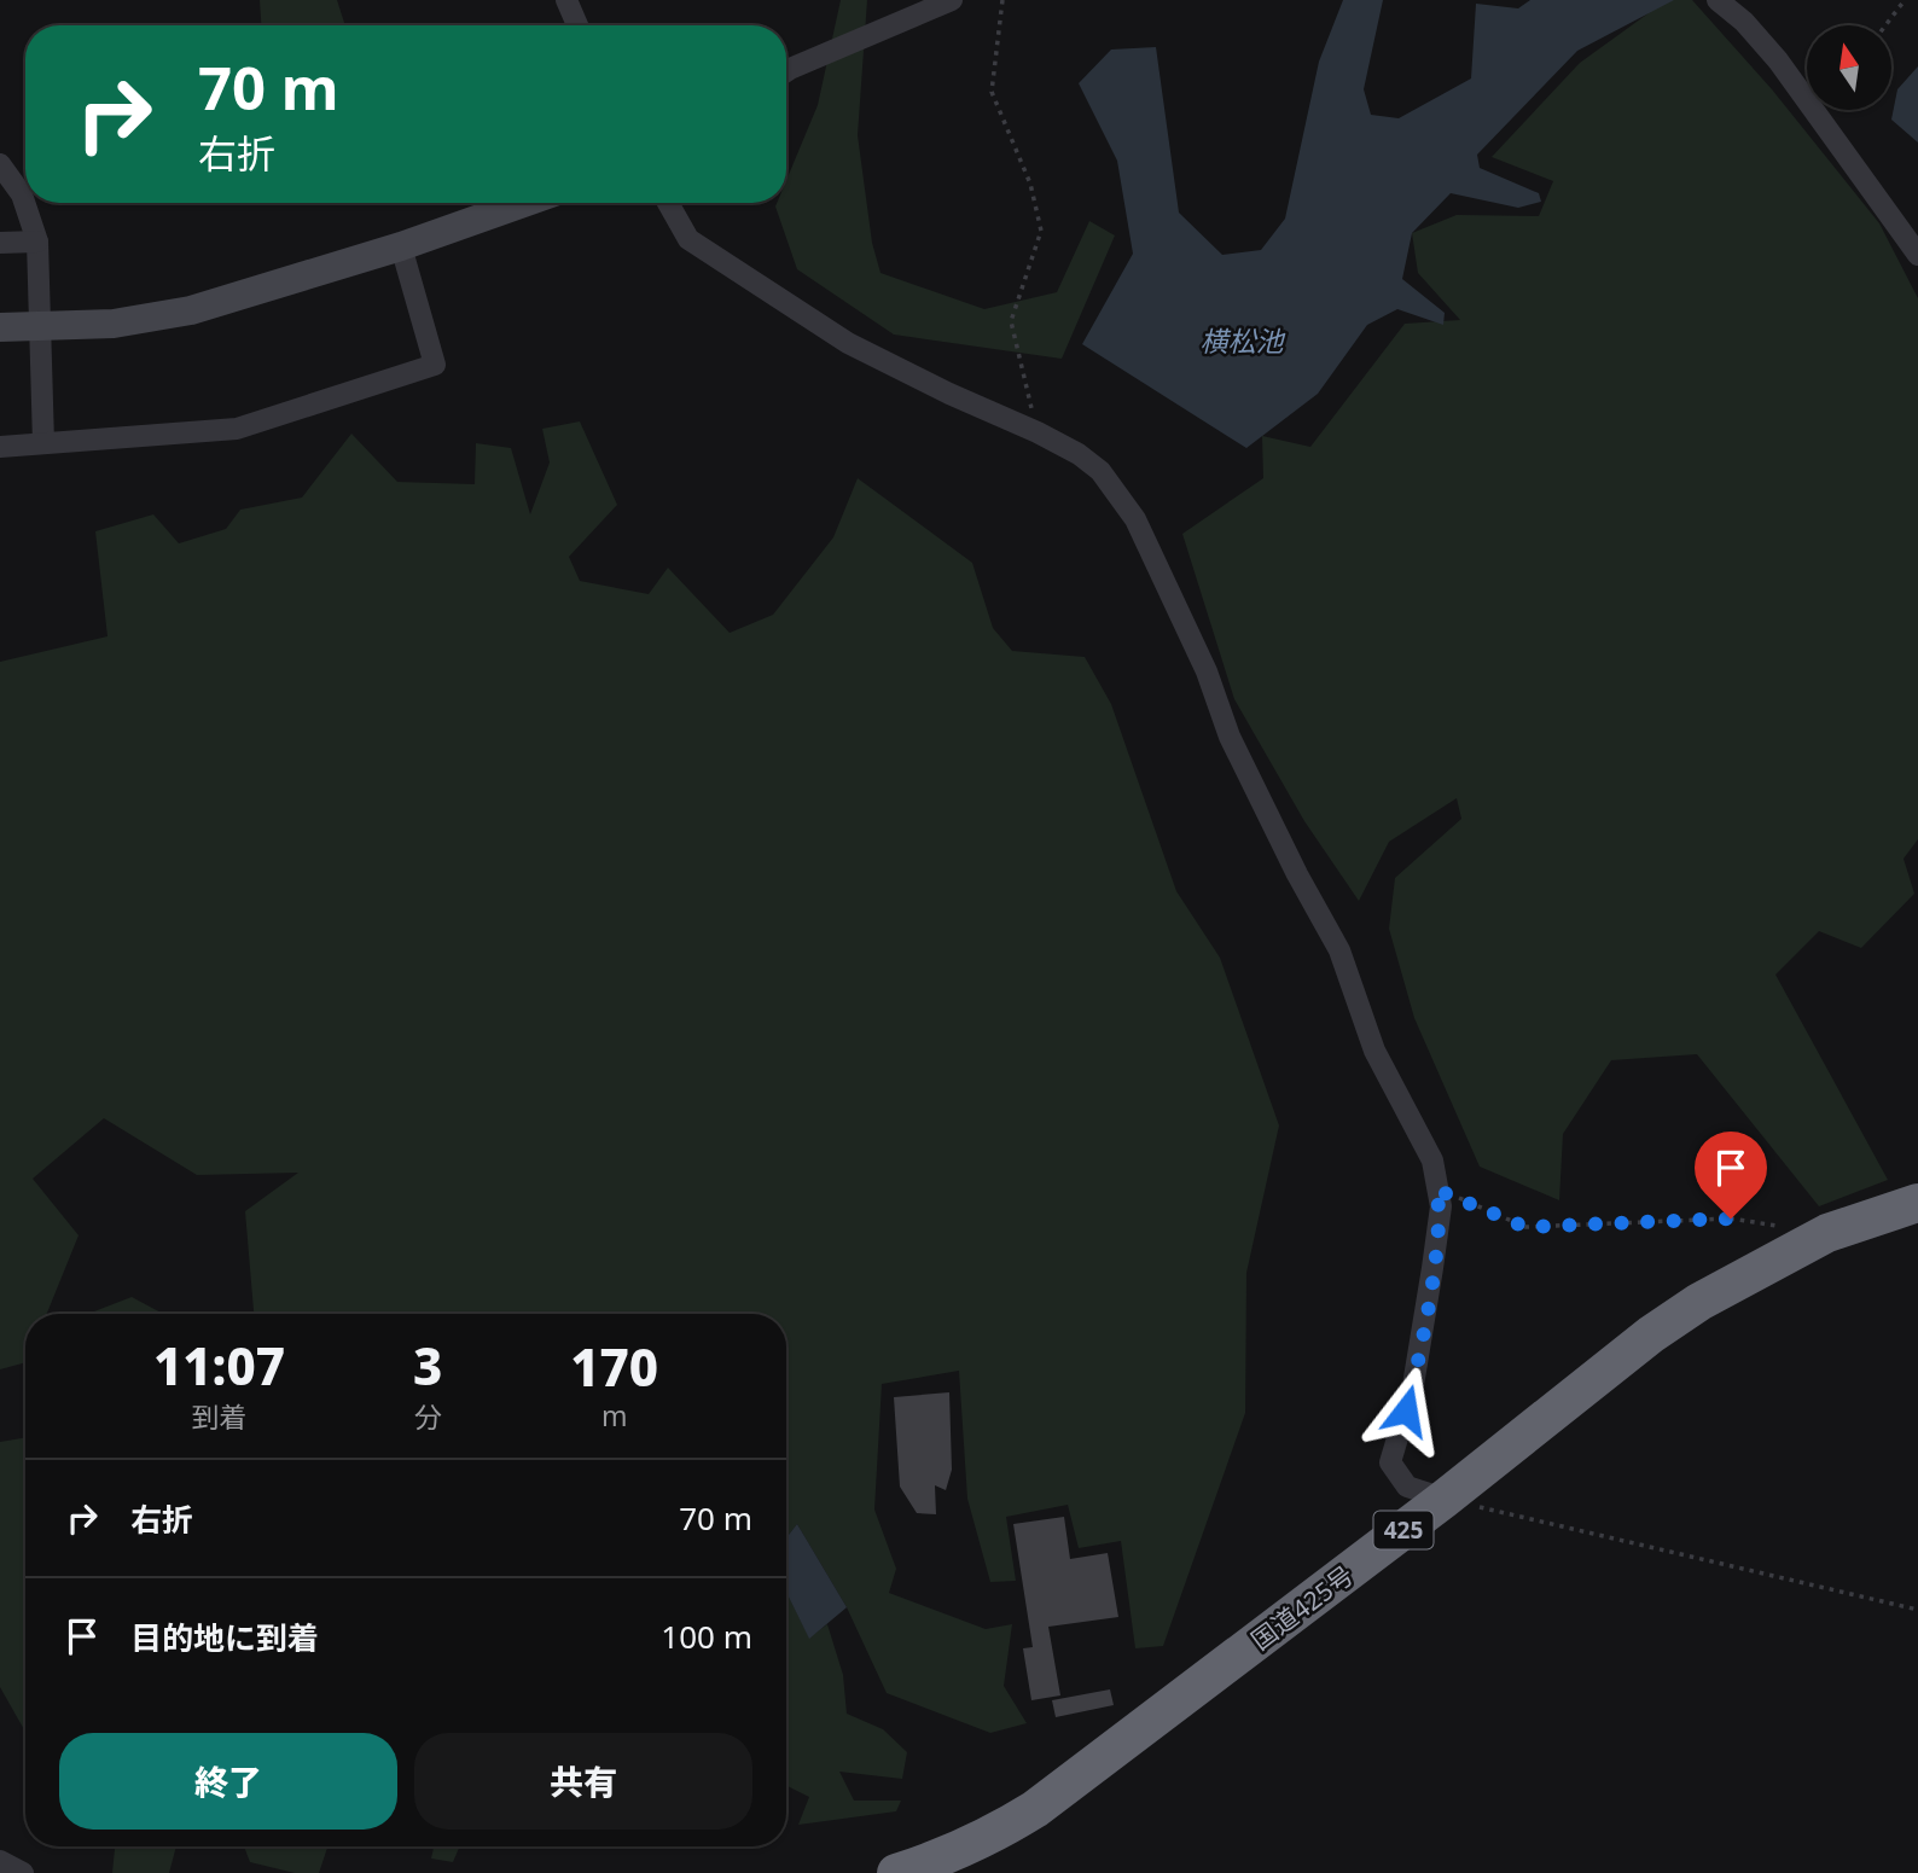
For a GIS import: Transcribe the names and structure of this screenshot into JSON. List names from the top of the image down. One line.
{"streets":{"highway":["425","国道425号"]},"water":["横松池"],"north":"top","page":{"turn":["70 m","右折"],"eta":["11:07","到着","3","分","170","m"],"list":[{"name":"右折","value":"70 m"},{"name":"目的地に到着","value":"100 m"}],"buttons":["終了","共有"]}}
